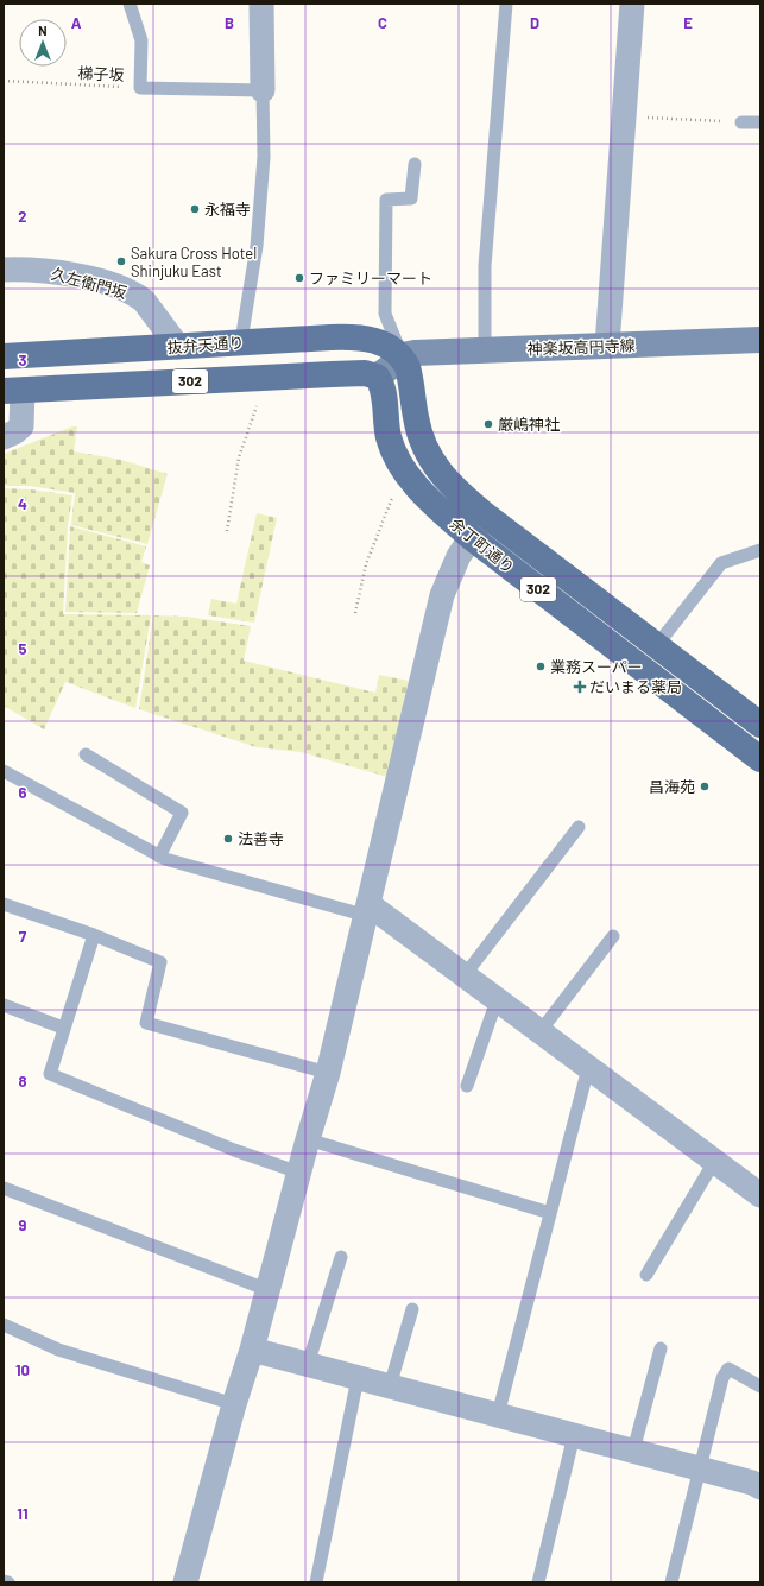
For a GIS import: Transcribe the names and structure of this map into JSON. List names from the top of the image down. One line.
{"streets":{"main road":["抜弁天通り","神楽坂高円寺線","302","余丁町通り"],"street":["久左衛門坂"],"path":["梯子坂"]},"crossings":[["久左衛門坂","抜弁天通り"],["抜弁天通り","神楽坂高円寺線"],["抜弁天通り","余丁町通り"],["神楽坂高円寺線","余丁町通り"],["302","余丁町通り"]],"places":{"other":["永福寺","Sakura Cross Hotel Shinjuku East","ファミリーマート","厳嶋神社","業務スーパー","昌海苑","法善寺"],"health":["だいまる薬局"]},"north":"top","grid":{"columns":["A","B","C","D","E"],"rows":["2","3","4","5","6","7","8","9","10","11"]}}
